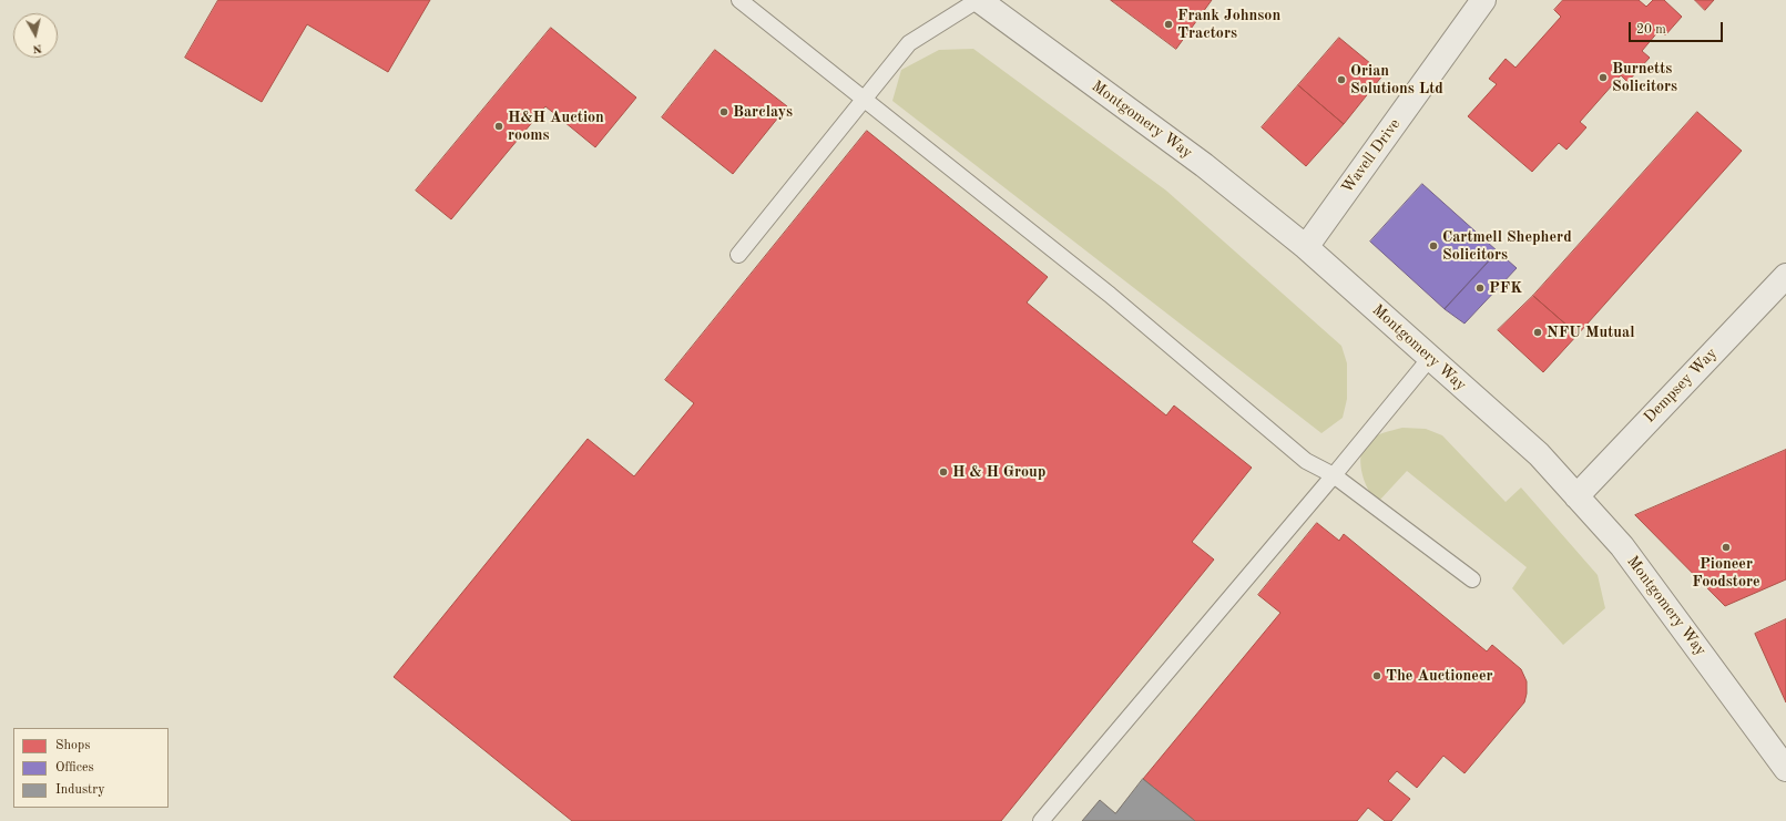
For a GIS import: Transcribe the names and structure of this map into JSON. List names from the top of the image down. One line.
{"streets":{"street":["Montgomery Way","Wavell Drive","Dempsey Way"]},"crossings":[["Montgomery Way","Wavell Drive"],["Montgomery Way","Dempsey Way"]],"places":["Frank Johnson Tractors","Burnetts Solicitors","Orian Solutions Ltd","Barclays","H&H Auction rooms","Cartmell Shepherd Solicitors","PFK","NFU Mutual","H & H Group","Pioneer Foodstore","The Auctioneer"],"legend":["Shops","Offices","Industry"],"scale_bar":"20 m","north":"bottom"}
